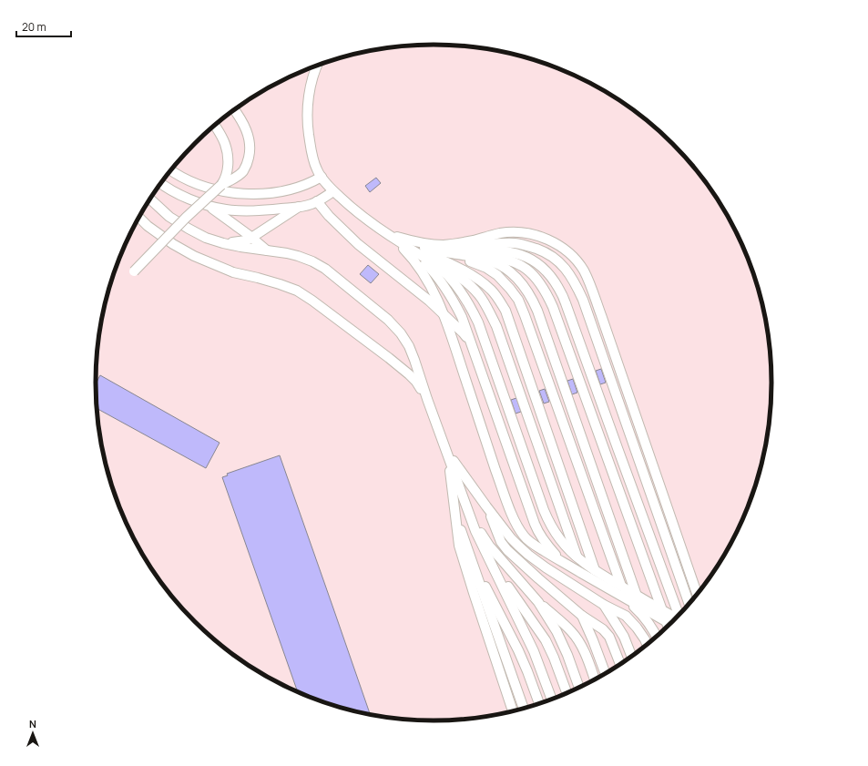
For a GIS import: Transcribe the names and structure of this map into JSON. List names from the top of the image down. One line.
{"scale_bar":"20 m","north":"top"}
